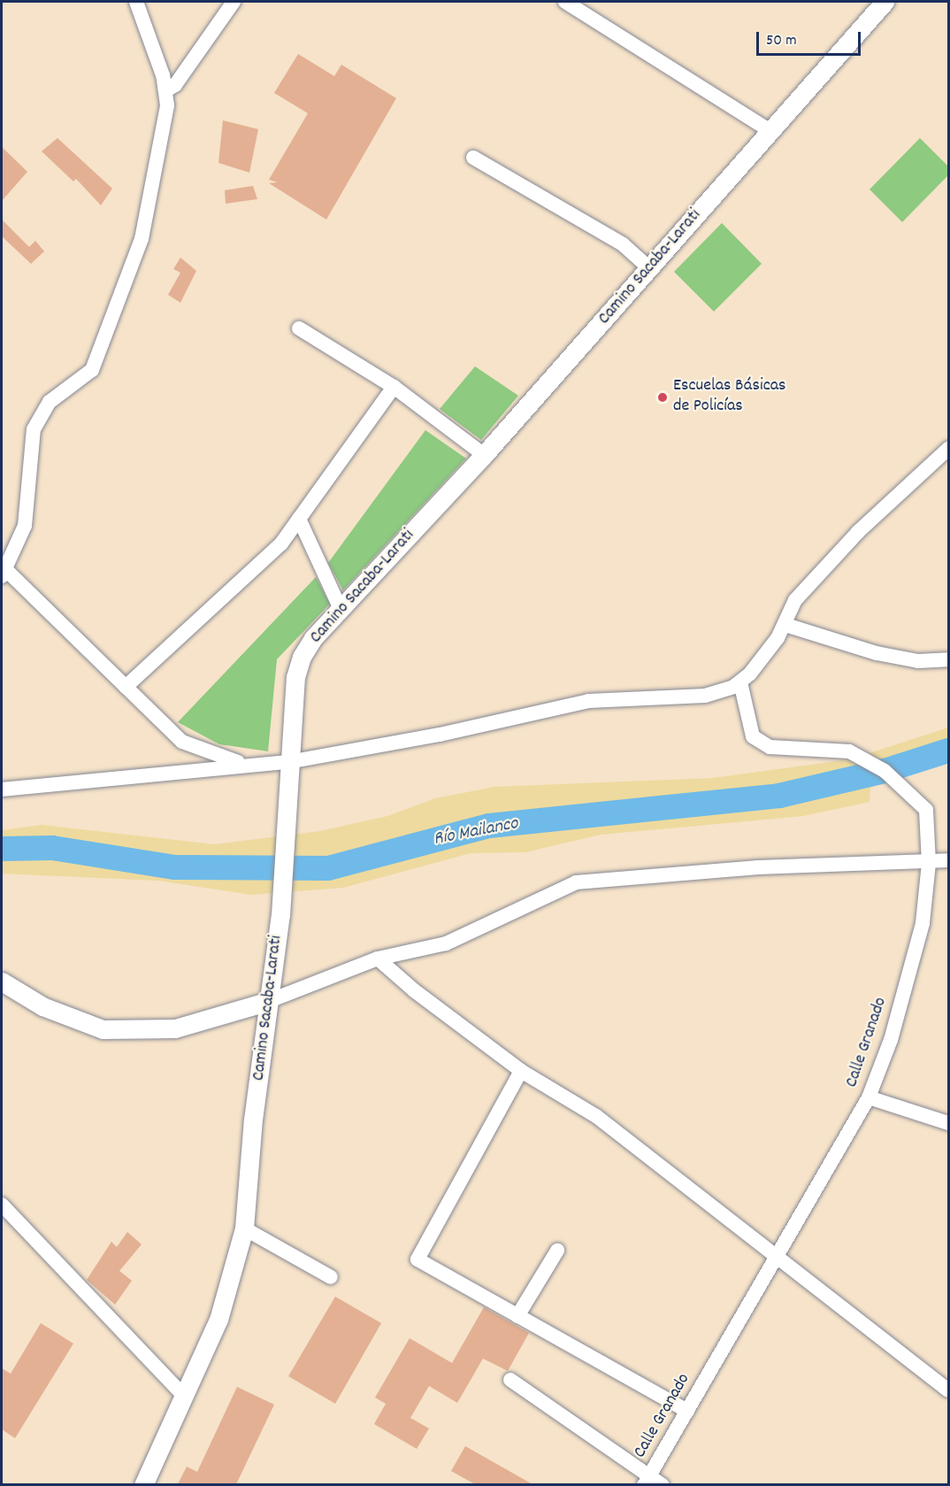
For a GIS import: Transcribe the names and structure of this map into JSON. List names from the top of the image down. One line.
{"streets":{"main road":["Camino Sacaba-Larati"],"street":["Calle Granado"]},"water":["Río Mailanco"],"places":["Escuelas Básicas de Policías"],"scale_bar":"50 m"}
